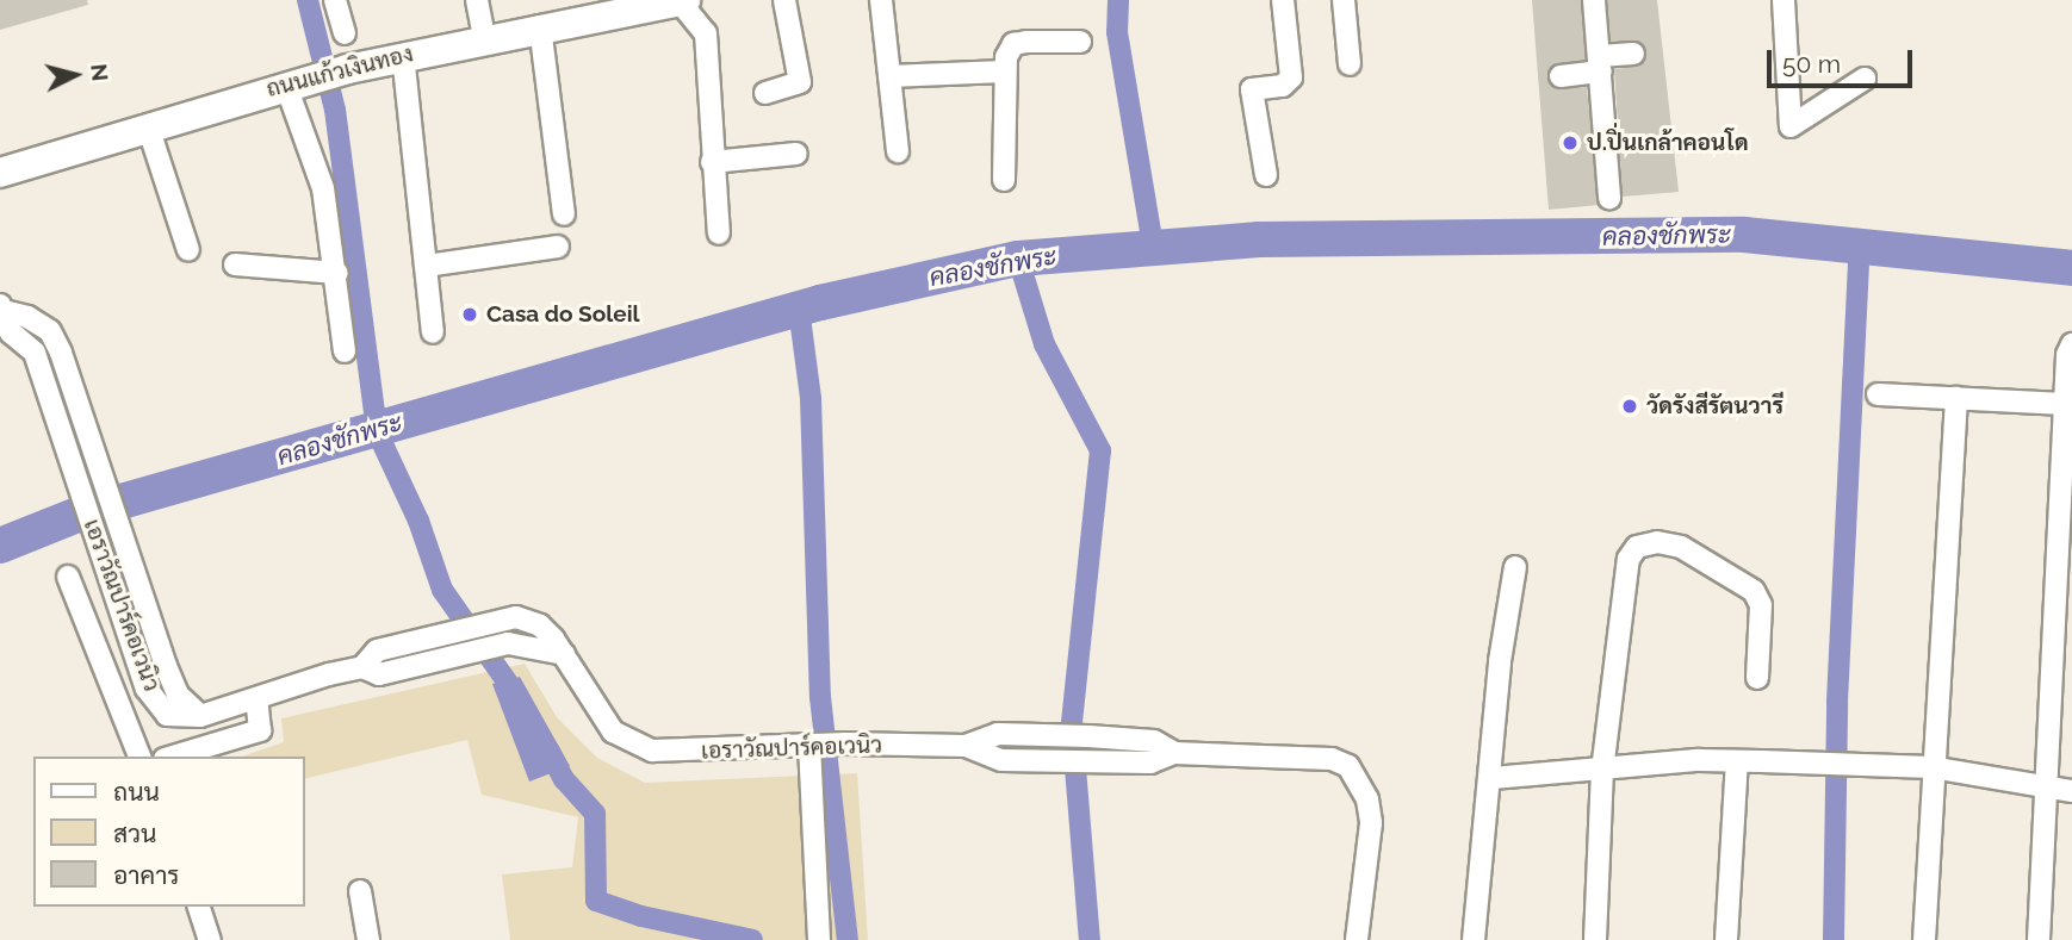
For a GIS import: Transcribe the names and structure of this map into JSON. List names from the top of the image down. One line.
{"streets":{"street":["ถนนแก้วเงินทอง","เอราวัณปาร์คอเวนิว"]},"water":["คลองชักพระ"],"places":["ป.ปิ่นเกล้าคอนโด","Casa do Soleil","วัดรังสีรัตนวารี"],"legend":["ถนน","สวน","อาคาร"],"scale_bar":"50 m","north":"right"}
